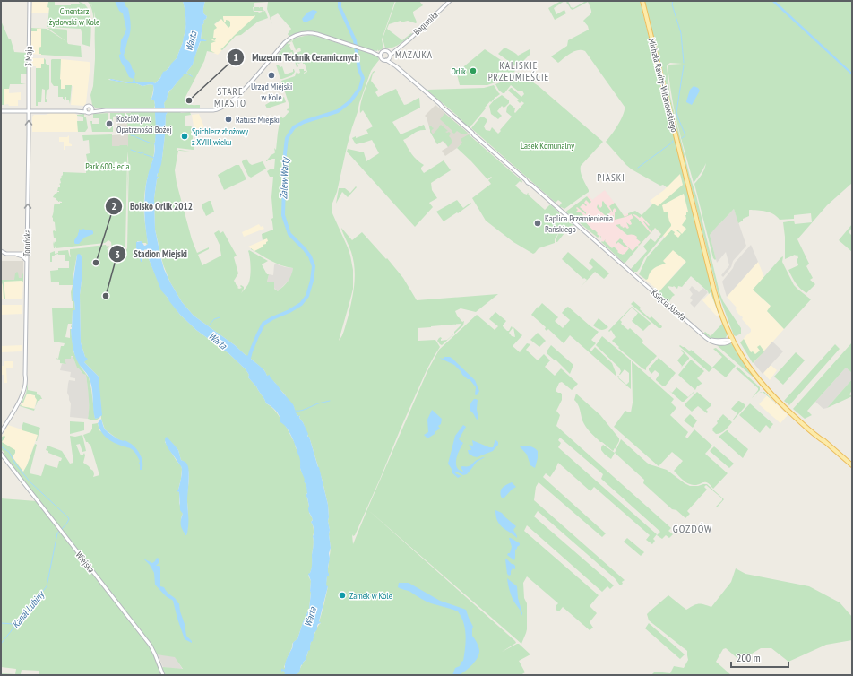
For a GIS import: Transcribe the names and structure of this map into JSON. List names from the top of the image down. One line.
{"streets":{"main road":["Michała Rawity-Witanowskiego"],"street":["Bogumiła","3 Maja","Toruńska","Księcia Józefa","Wiejska"]},"crossings":[["3 Maja","Toruńska"]],"one_way":["Toruńska"],"districts":["MAZAJKA","KALISKIE PRZEDMIEŚCIE","STARE MIASTO","PIASKI","GOZDÓW"],"water":["Warta","Zalew Warty","Kanał Lubiny"],"parks":["Cmentarz żydowski w Kole","Lasek Komunalny","Park 600-lecia"],"places":["Orlik","Urząd Miejski w Kole","Muzeum Technik Ceramicznych","Ratusz Miejski","Kościół pw. Opatrzności Bożej","Spichlerz zbożowy z XVIII wieku","Kaplica Przemienienia Pańskiego","Boisko Orlik 2012","Stadion Miejski","Zamek w Kole"],"scale_bar":"200 m"}
